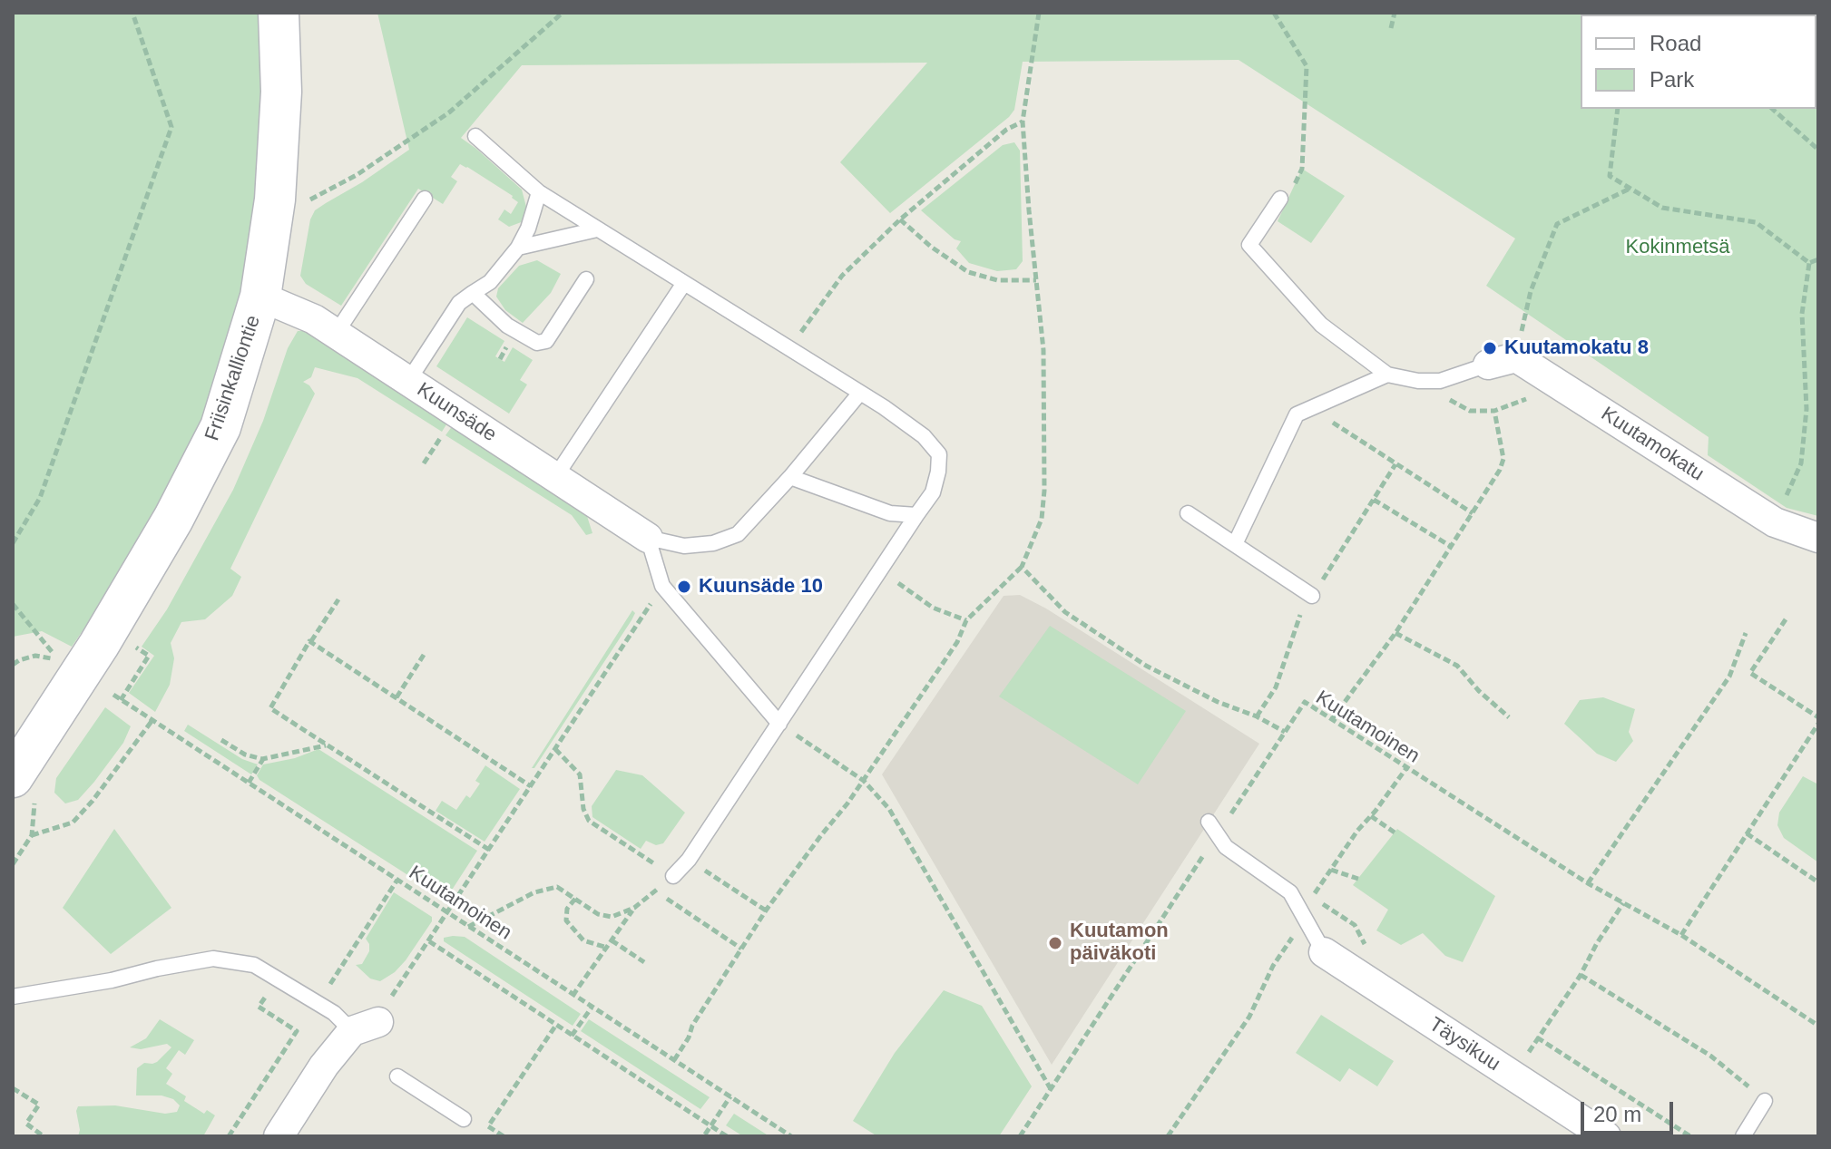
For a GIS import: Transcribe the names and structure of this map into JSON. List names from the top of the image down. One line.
{"streets":{"main road":["Friisinkalliontie"],"street":["Kuunsäde","Kuutamokatu","Täysikuu"],"path":["Kuutamoinen"]},"crossings":[["Friisinkalliontie","Kuunsäde"]],"parks":["Kokinmetsä"],"places":["Kuutamokatu 8","Kuunsäde 10","Kuutamon päiväkoti"],"legend":["Road","Park"],"scale_bar":"20 m"}
